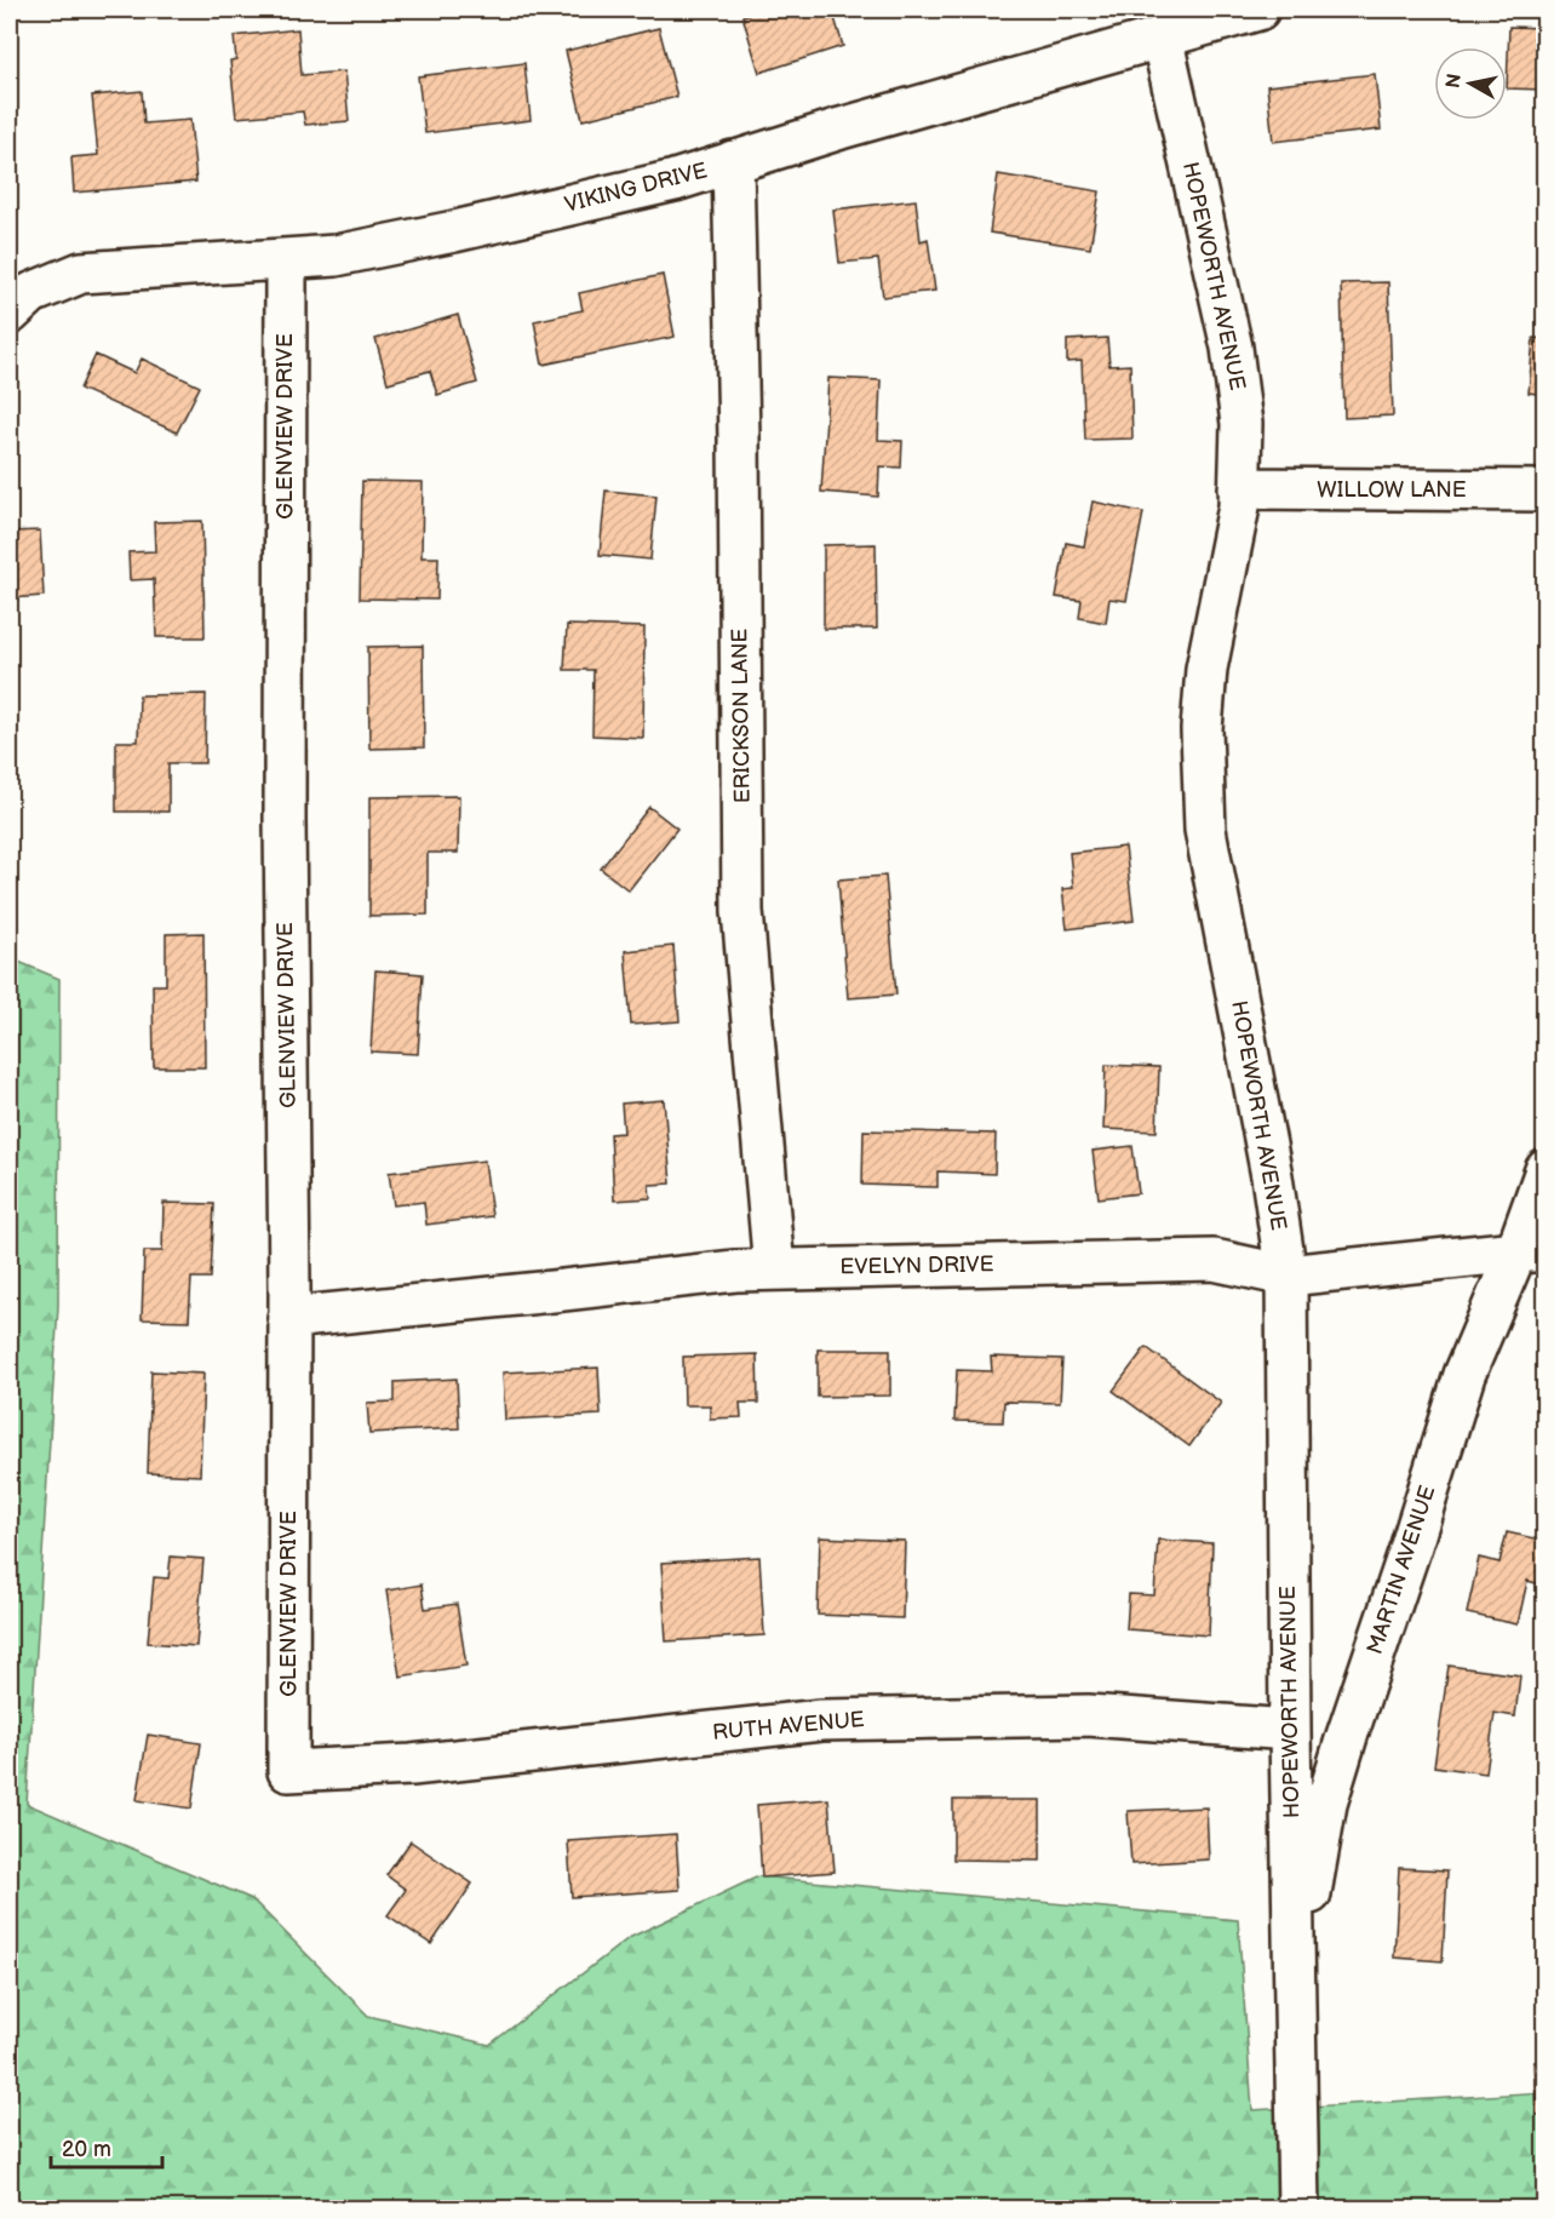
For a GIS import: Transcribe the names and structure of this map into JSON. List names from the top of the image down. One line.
{"streets":{"street":["VIKING DRIVE","HOPEWORTH AVENUE","GLENVIEW DRIVE","WILLOW LANE","ERICKSON LANE","EVELYN DRIVE","MARTIN AVENUE","RUTH AVENUE"]},"crossings":[["VIKING DRIVE","HOPEWORTH AVENUE"],["VIKING DRIVE","GLENVIEW DRIVE"],["VIKING DRIVE","ERICKSON LANE"],["HOPEWORTH AVENUE","WILLOW LANE"],["HOPEWORTH AVENUE","EVELYN DRIVE"],["HOPEWORTH AVENUE","MARTIN AVENUE"],["HOPEWORTH AVENUE","RUTH AVENUE"],["GLENVIEW DRIVE","EVELYN DRIVE"],["GLENVIEW DRIVE","RUTH AVENUE"],["ERICKSON LANE","EVELYN DRIVE"],["EVELYN DRIVE","MARTIN AVENUE"]],"scale_bar":"20 m","north":"left"}
